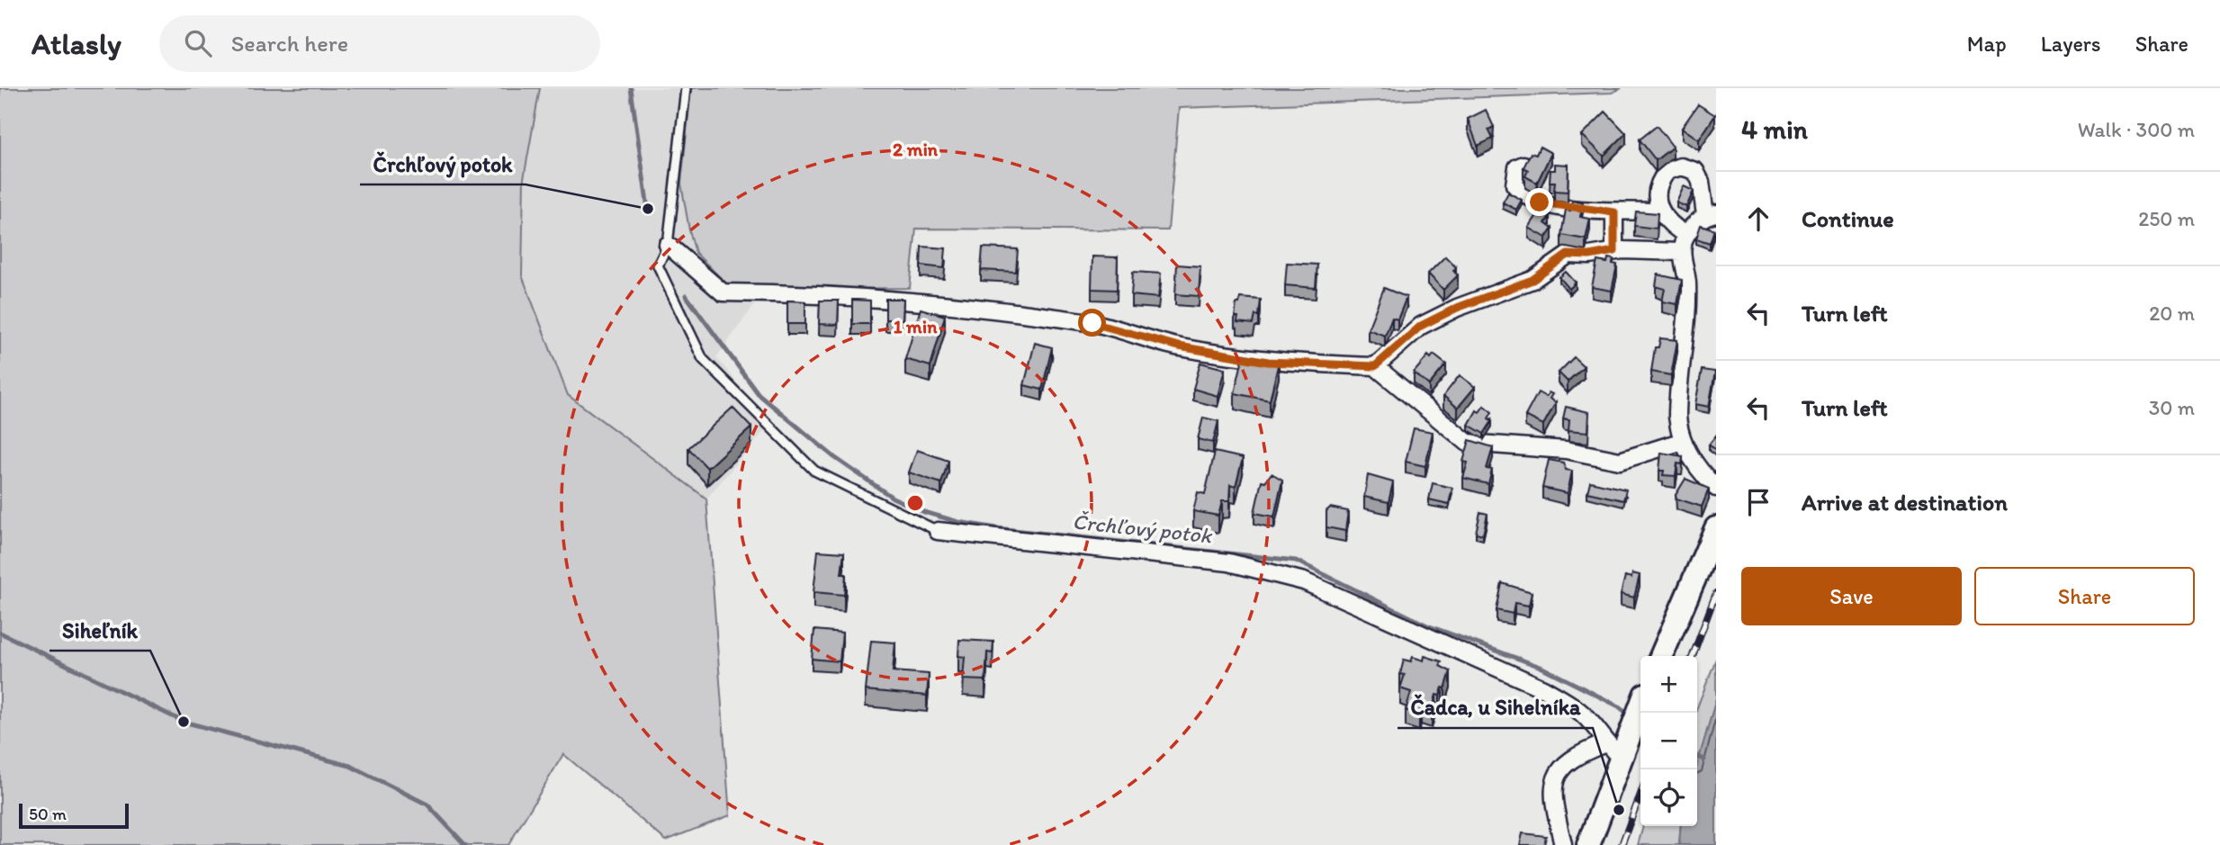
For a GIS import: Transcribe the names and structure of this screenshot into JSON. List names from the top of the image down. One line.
{"water":["Črchľový potok"],"places":["Črchľový potok","Siheľník","Čadca, u Sihelníka"],"scale_bar":"50 m","page":{"header":"Atlasly","search":"Search here","nav":["Map","Layers","Share"],"heading":["4 min","Walk · 300 m"],"list":[["Continue","250 m"],["Turn left","20 m"],["Turn left","30 m"],"Arrive at destination"],"buttons":["Save","Share"],"map_buttons":["+","−"],"scale":"50 m"},"rings":["2 min","1 min"]}
